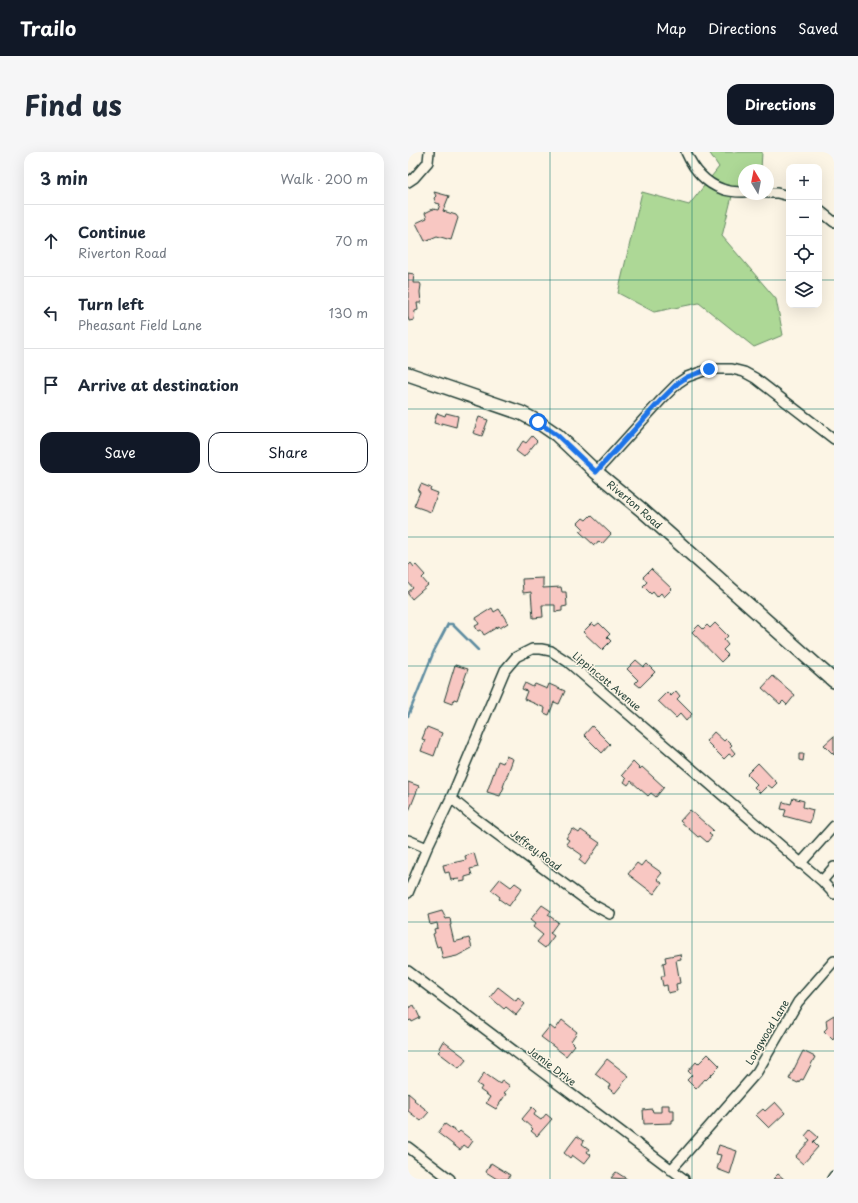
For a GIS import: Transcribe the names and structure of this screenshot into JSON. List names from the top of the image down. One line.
{"streets":{"main road":["Riverton Road"],"street":["Lippincott Avenue","Jeffrey Road","Longwood Lane","Jamie Drive"]},"crossings":[["Lippincott Avenue","Jeffrey Road"],["Longwood Lane","Jamie Drive"]],"north":"top","page":{"header":"Trailo","nav":["Map","Directions","Saved"],"title":"Find us","buttons":["Directions",["Save","Share"]],"heading":["3 min","Walk · 200 m"],"map_buttons":["+","−"],"list":[["Continue","Riverton Road","70 m"],["Turn left","Pheasant Field Lane","130 m"],"Arrive at destination"]}}
